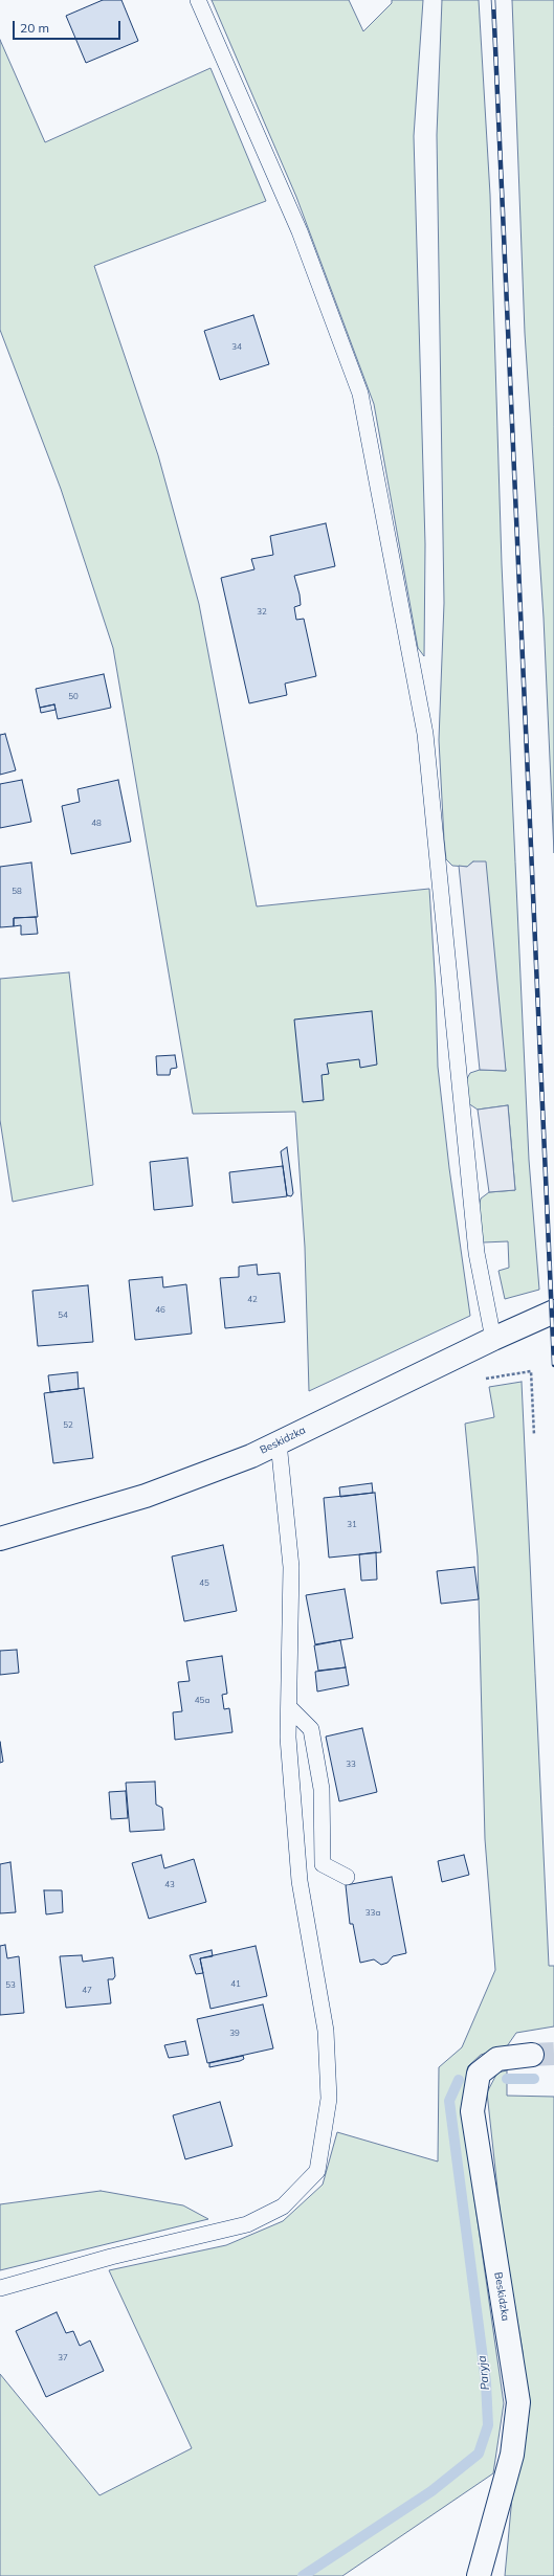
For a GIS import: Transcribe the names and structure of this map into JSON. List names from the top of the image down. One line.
{"streets":{"street":["Beskidzka"]},"water":["Paryja"],"house_numbers":["34","32","50","48","58","42","46","54","52","31","45","45a","33","43","33a","41","53","47","39","37"],"scale_bar":"20 m"}
